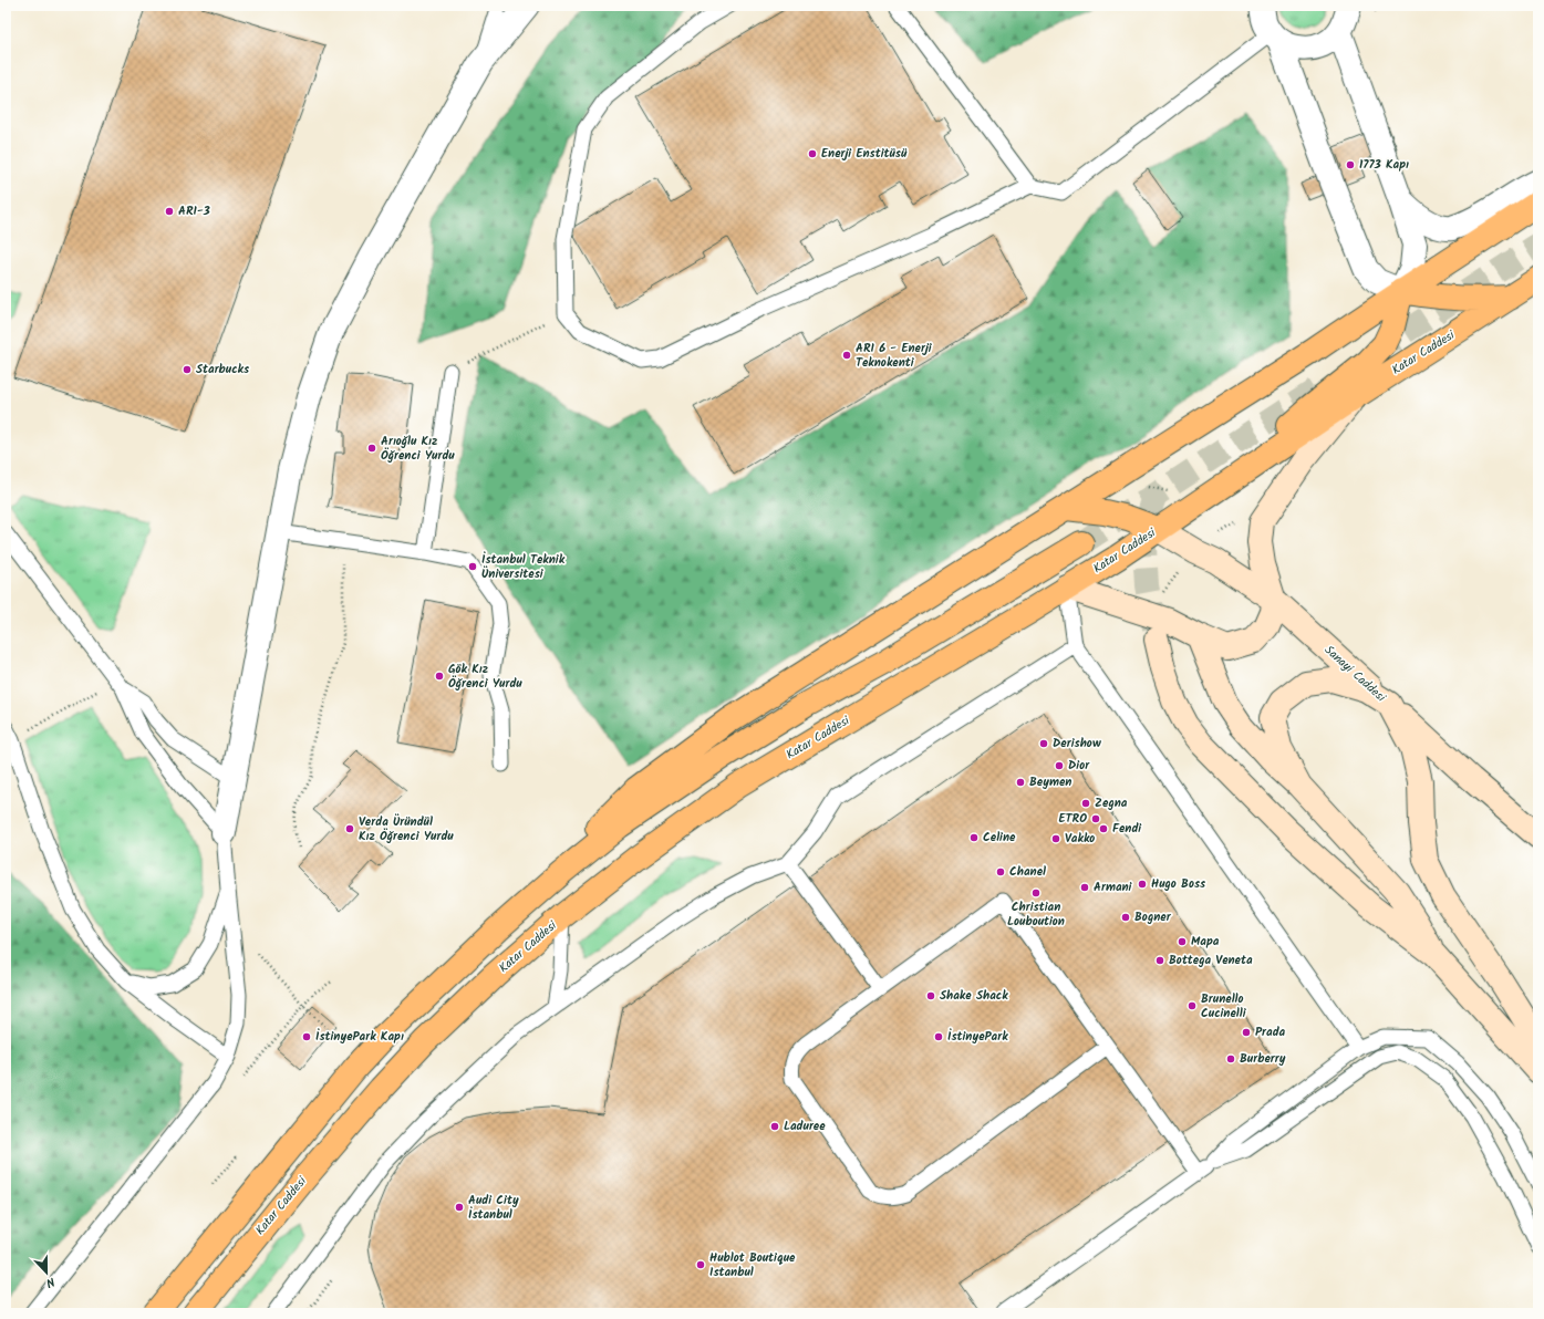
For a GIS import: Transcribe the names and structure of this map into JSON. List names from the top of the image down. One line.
{"streets":{"main road":["Katar Caddesi"],"street":["Sanayi Caddesi"]},"crossings":[["Katar Caddesi","Sanayi Caddesi"]],"places":["Enerji Enstitüsü","1773 Kapı","ARI-3","ARI 6 - Enerji Teknokenti","Starbucks","Arıoğlu Kız Öğrenci Yurdu","İstanbul Teknik Üniversitesi","Gök Kız Öğrenci Yurdu","Derishow","Dior","Beymen","Zegna","ETRO","Verda Üründül Kız Öğrenci Yurdu","Fendi","Celine","Vakko","Chanel","Hugo Boss","Armani","Christian Louboution","Bogner","Mapa","Bottega Veneta","Shake Shack","Brunello Cucinelli","Prada","İstinyePark Kapı","İstinyePark","Burberry","Laduree","Audi City İstanbul","Hublot Boutique Istanbul"],"north":"bottom"}
